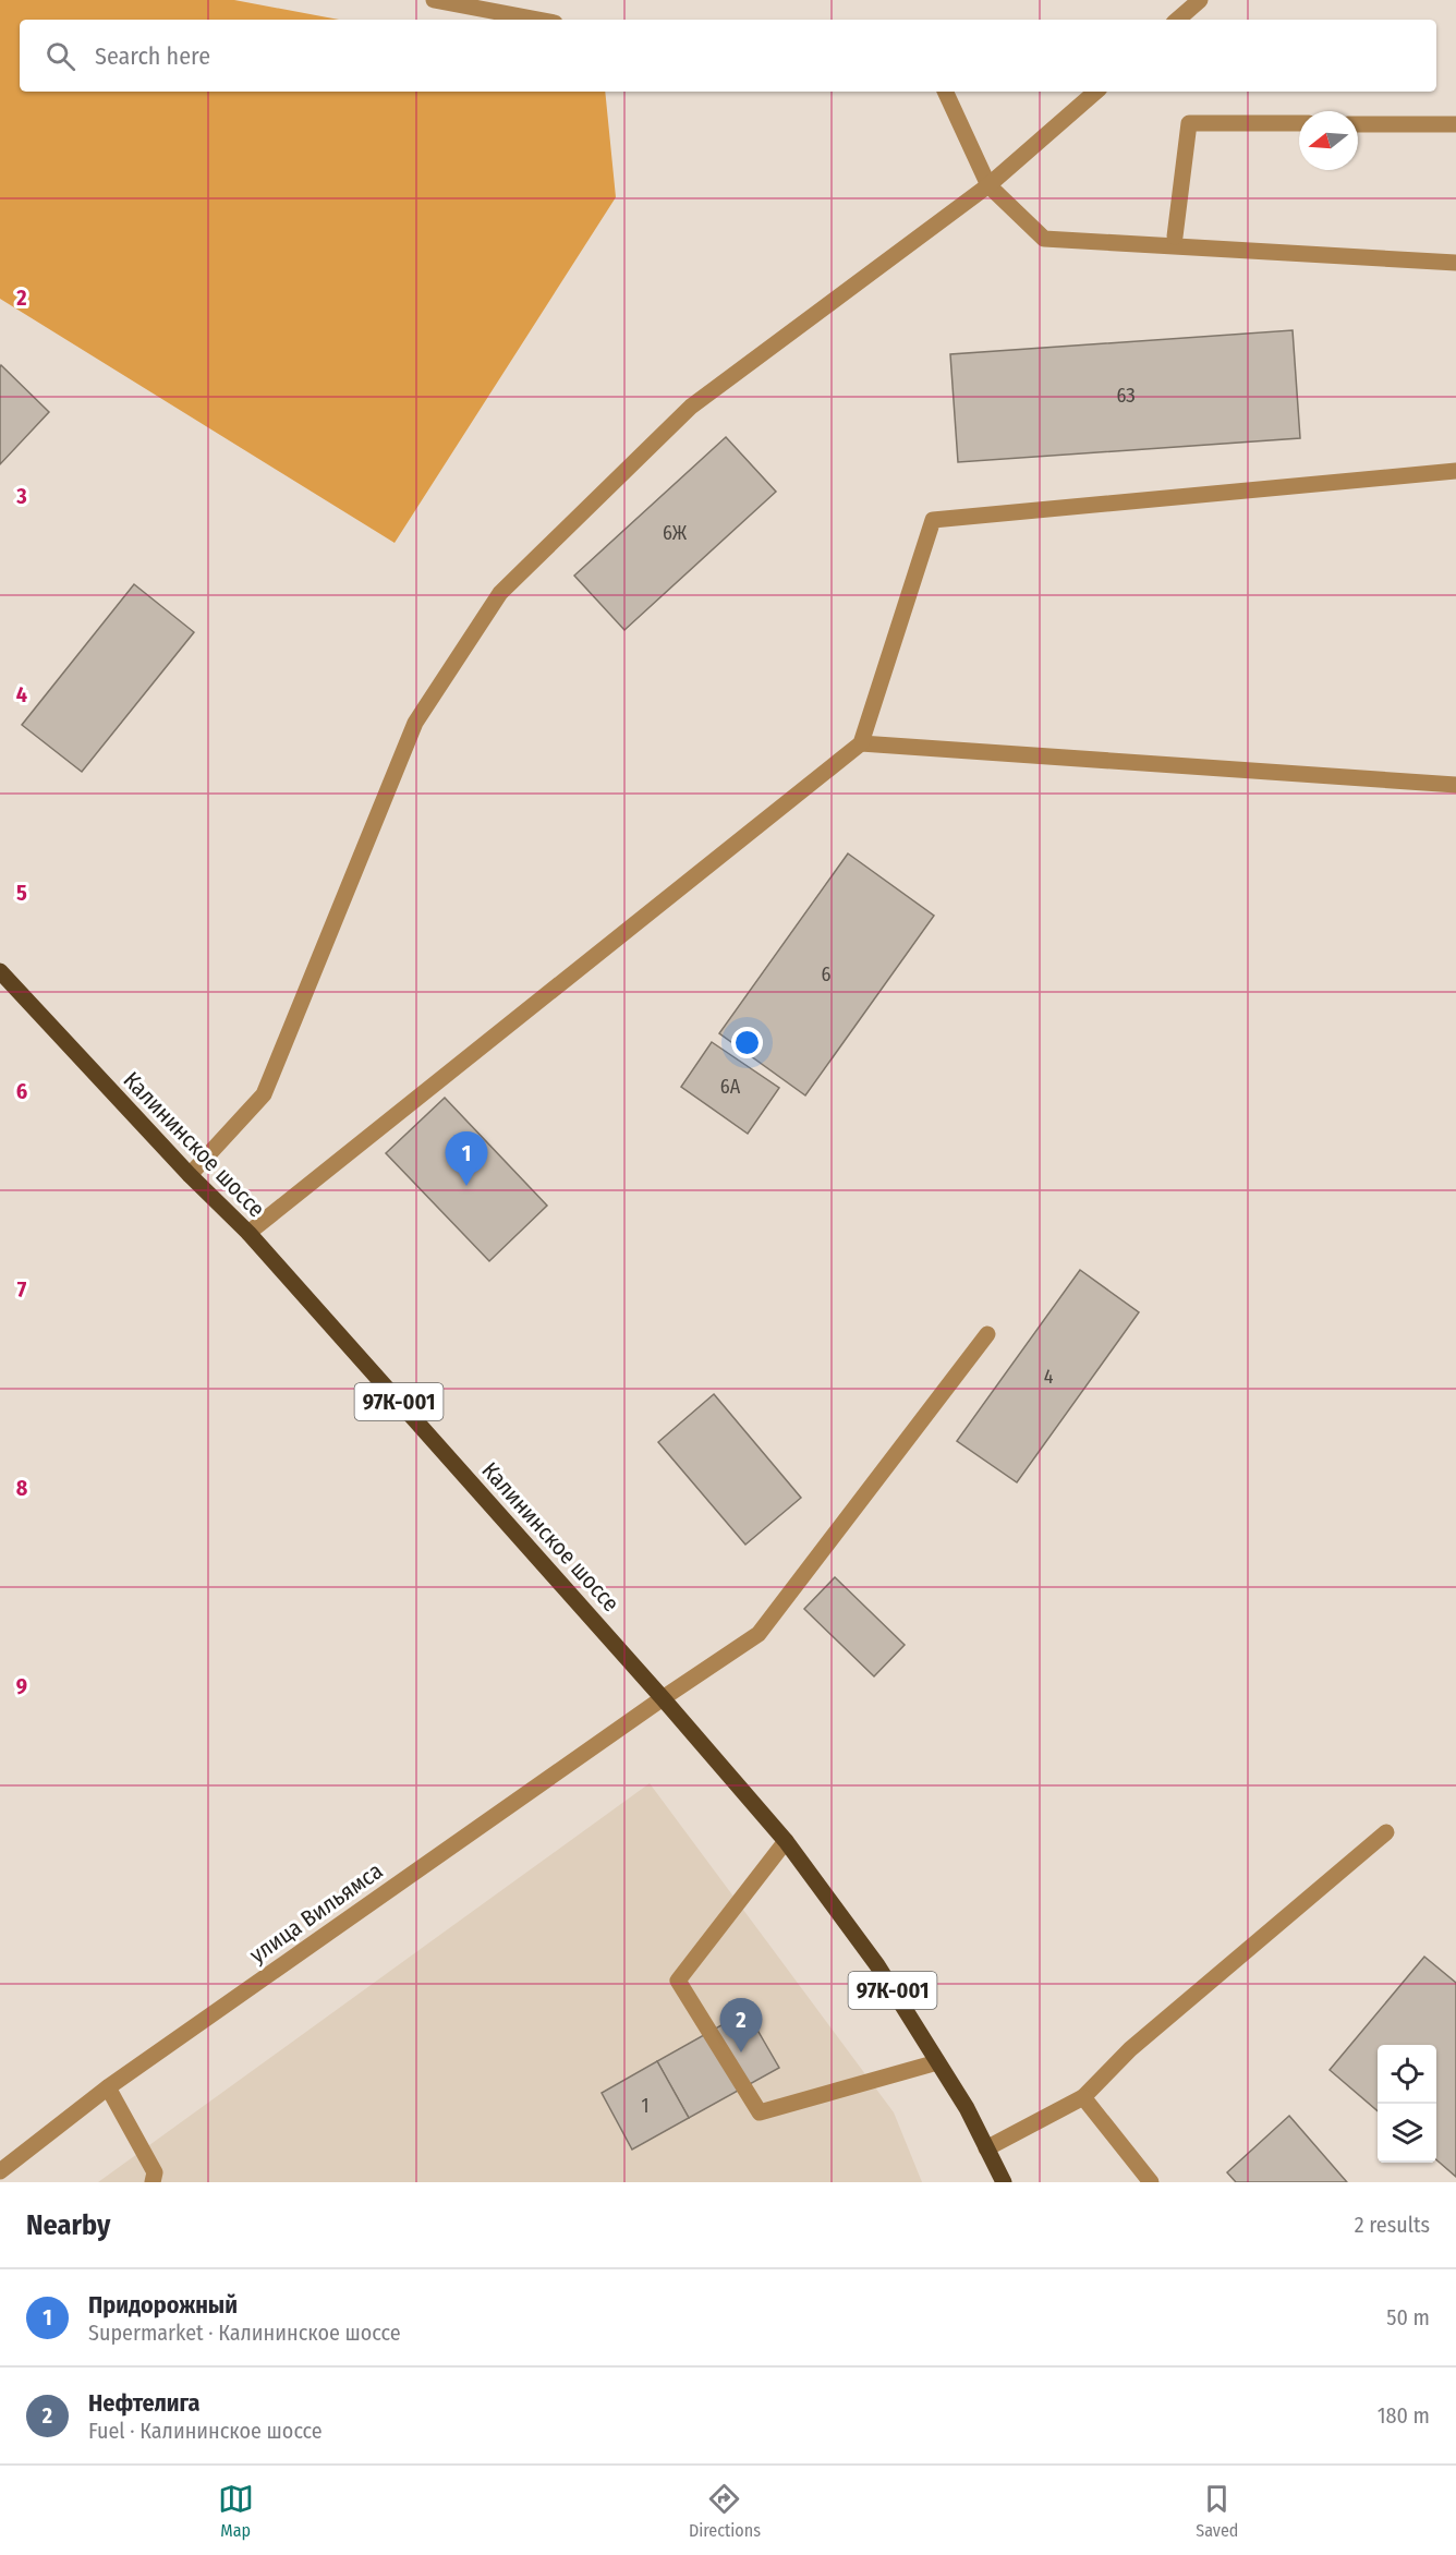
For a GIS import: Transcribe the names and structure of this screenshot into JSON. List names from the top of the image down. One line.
{"streets":{"main road":["Калининское шоссе","97К-001"],"street":["улица Вильямса"]},"crossings":[["Калининское шоссе","улица Вильямса"]],"house_numbers":["6З","6Ж","6","6А","4","1"],"north":"left","page":{"search":"Search here","pins":["1","2"],"heading":["Nearby","2 results"],"list":[{"mark":"1","name":"Придорожный","note":"Supermarket · Калининское шоссе","value":"50 m"},{"mark":"2","name":"Нефтелига","note":"Fuel · Калининское шоссе","value":"180 m"}],"nav":["Map","Directions","Saved"]},"grid":{"rows":["2","3","4","5","6","7","8","9"]}}
